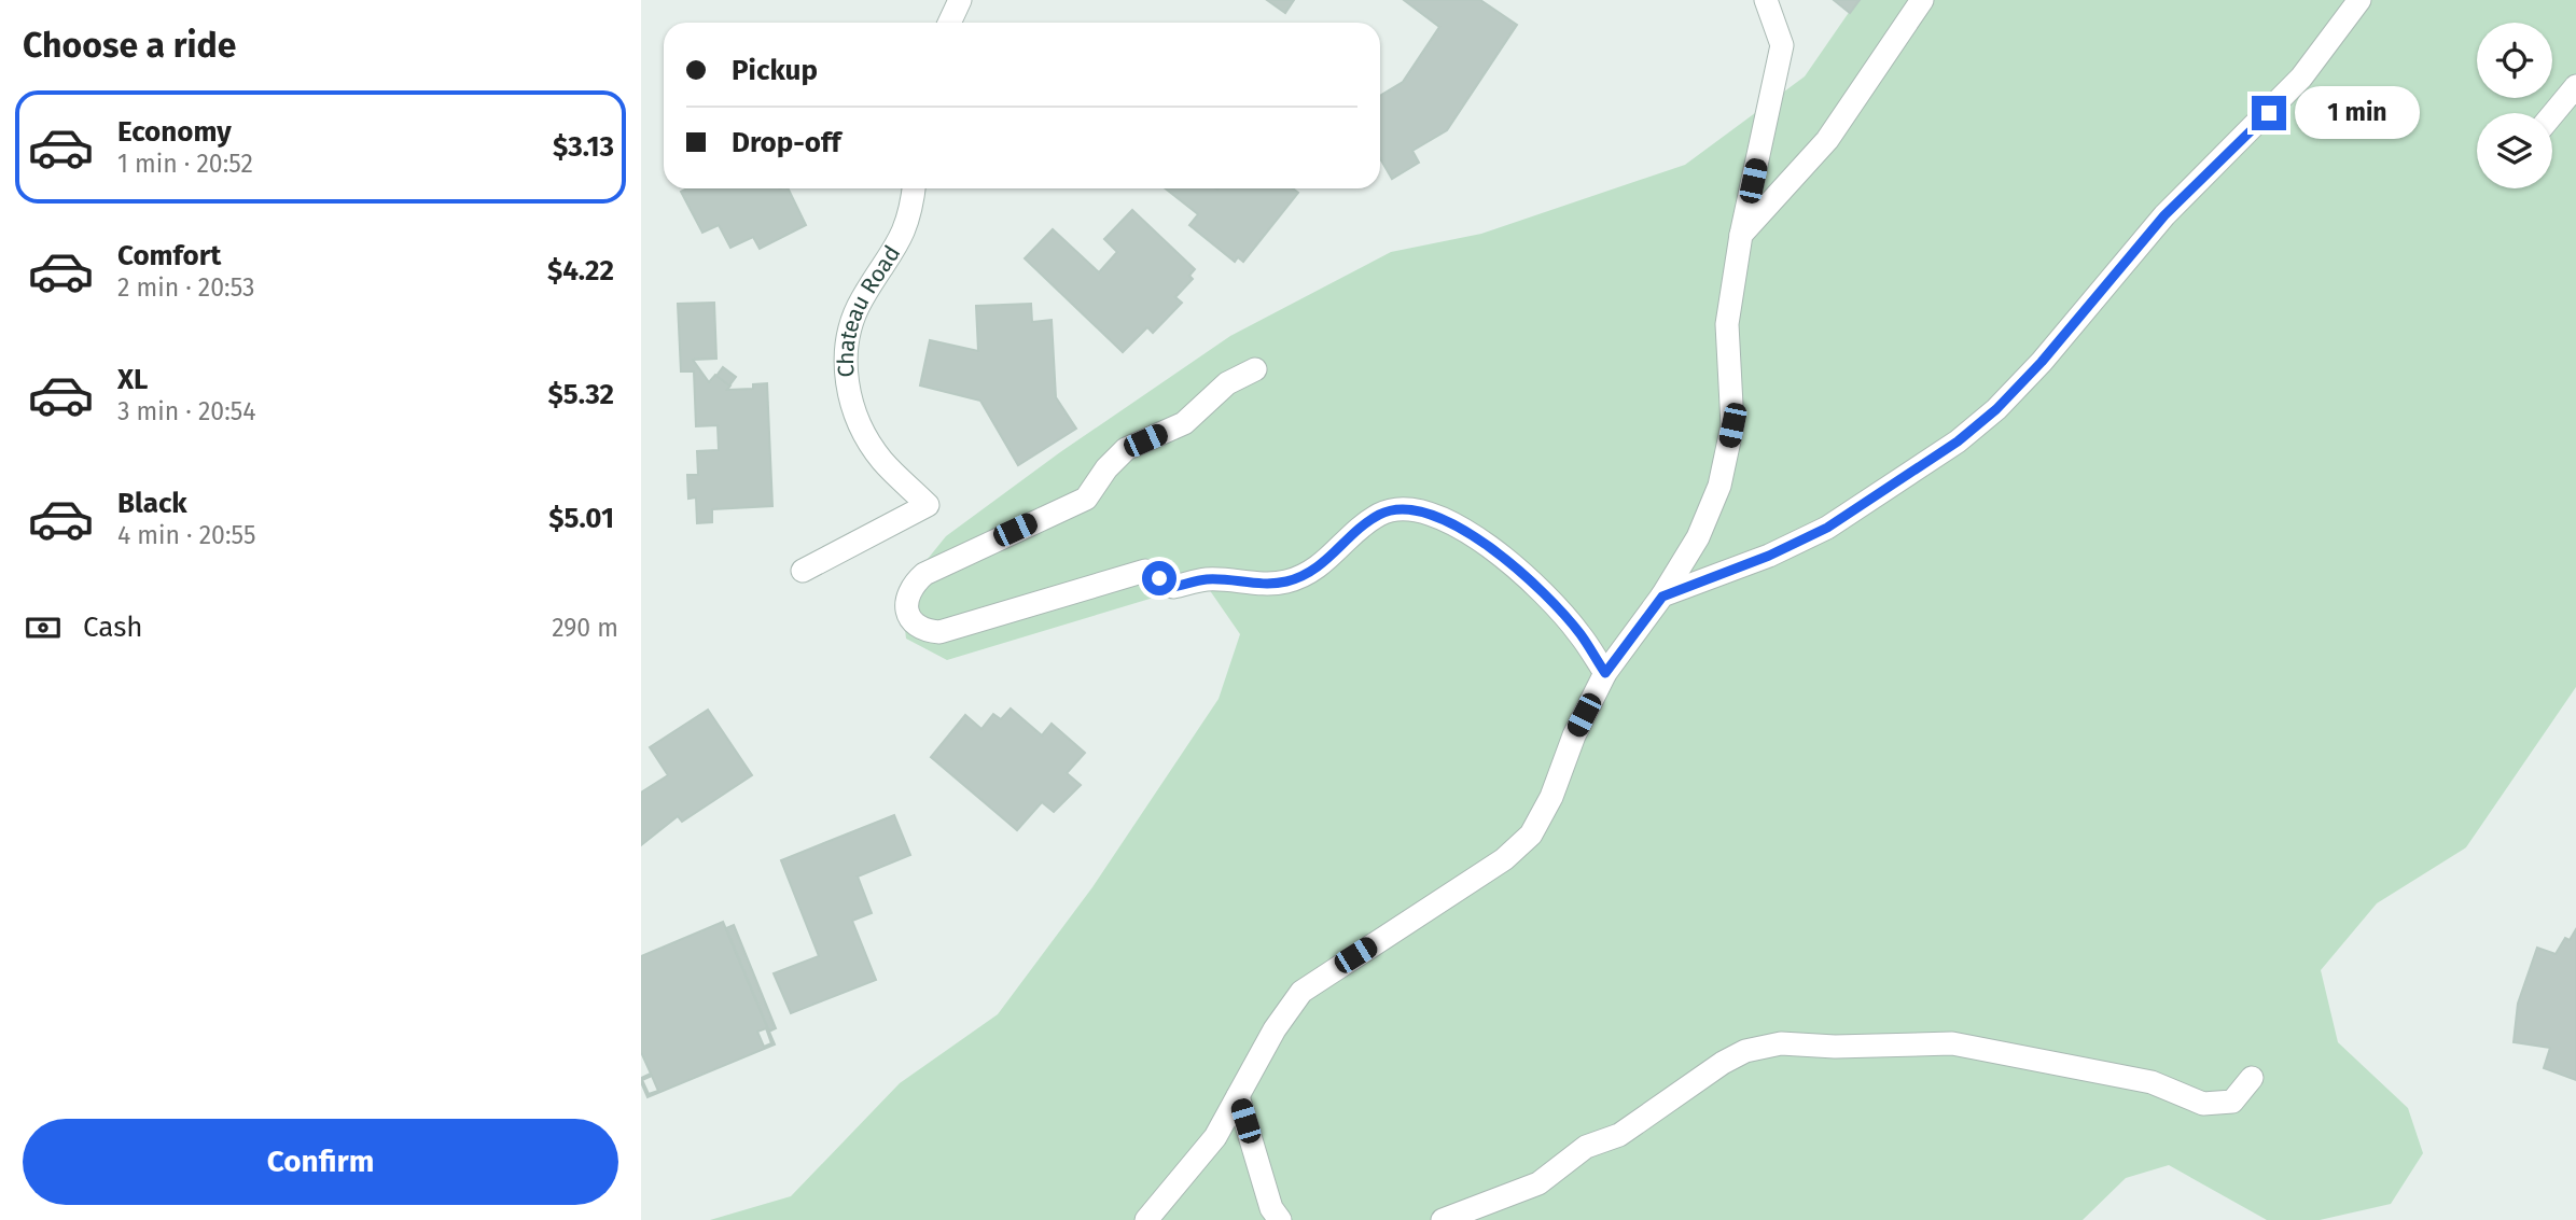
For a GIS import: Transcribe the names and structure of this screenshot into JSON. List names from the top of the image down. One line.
{"streets":{"street":["Chateau Road"]},"page":{"heading":"Choose a ride","banner":["Pickup","Drop-off"],"bubble":"1 min","list":[{"name":"Economy","note":"1 min · 20:52","value":"$3.13"},{"name":"Comfort","note":"2 min · 20:53","value":"$4.22"},{"name":"XL","note":"3 min · 20:54","value":"$5.32"},{"name":"Black","note":"4 min · 20:55","value":"$5.01"}],"pay":["Cash","290 m"],"buttons":"Confirm"}}
